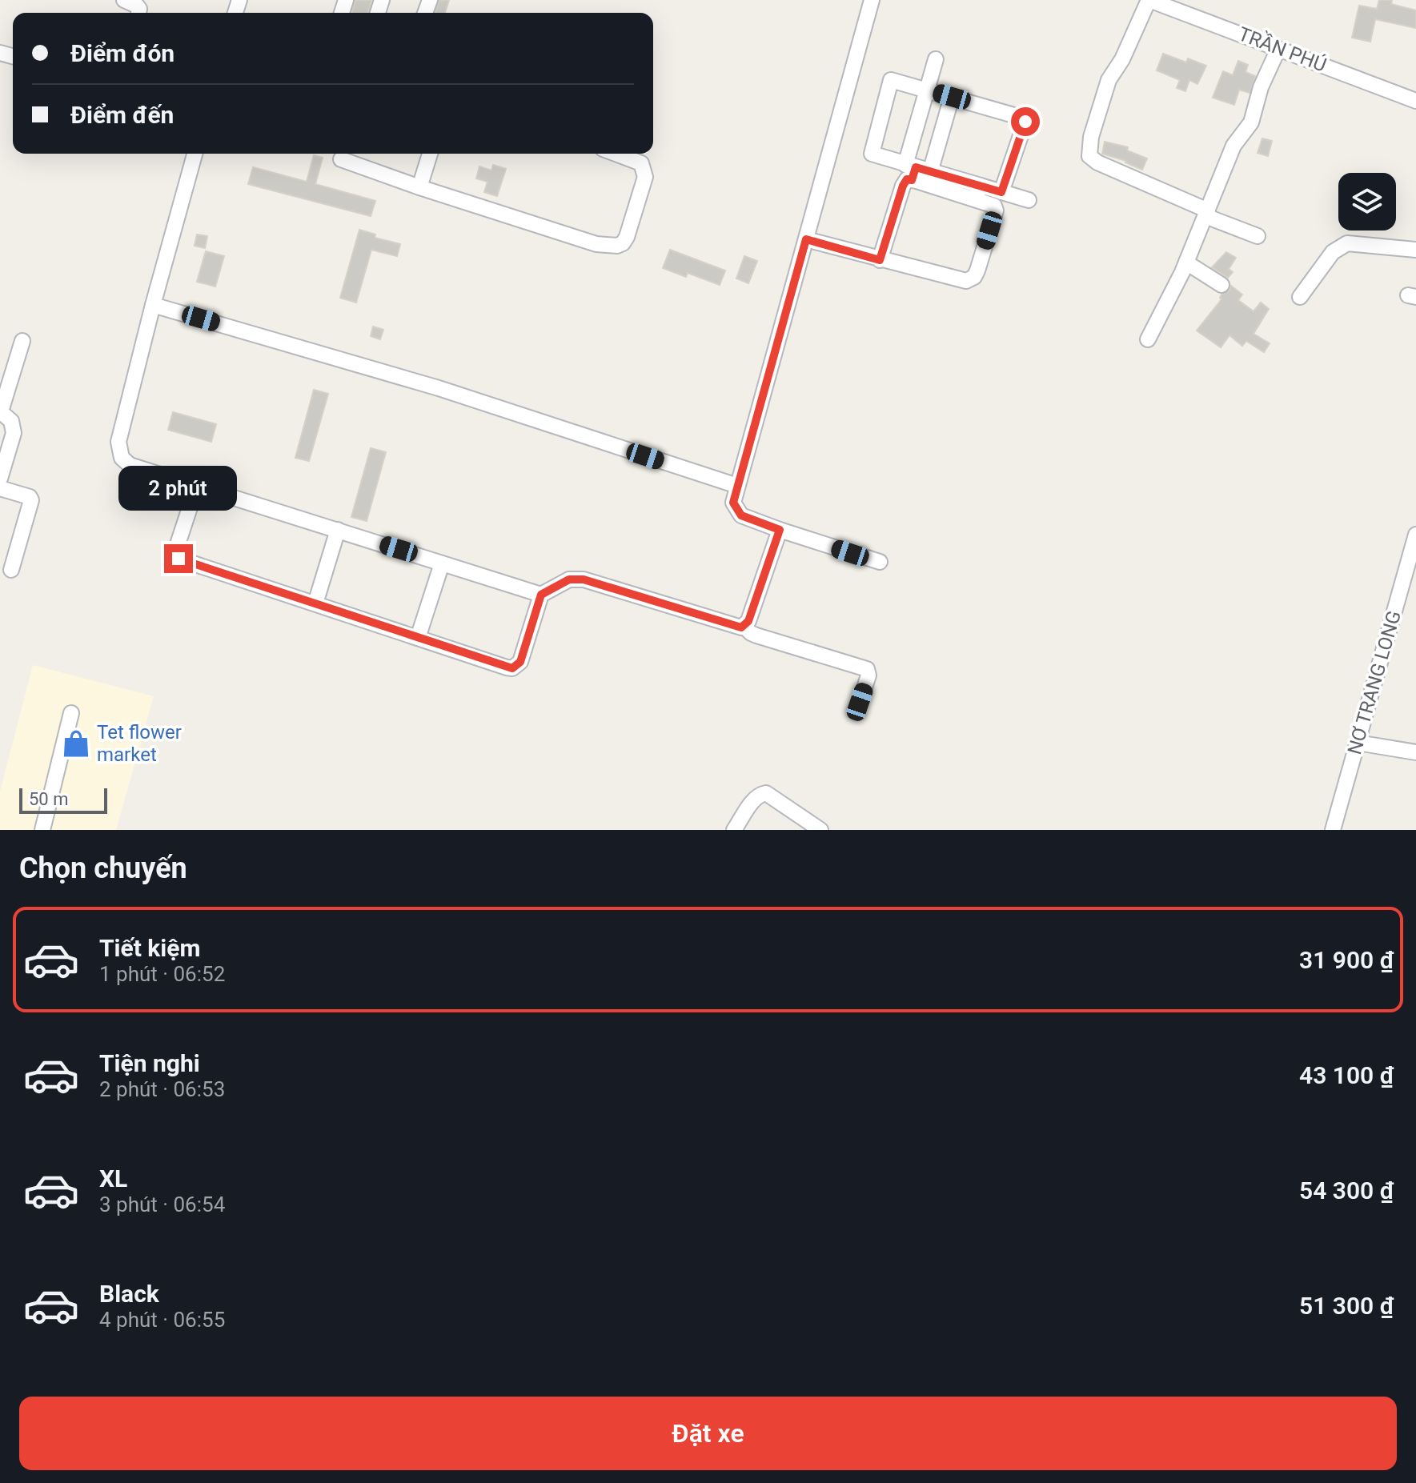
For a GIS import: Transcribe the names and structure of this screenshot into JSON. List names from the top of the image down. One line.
{"streets":{"street":["TRẦN PHÚ","NƠ TRANG LONG"]},"places":{"shop":["Tet flower market"]},"scale_bar":"50 m","page":{"banner":["Điểm đón","Điểm đến"],"bubble":"2 phút","scale":"50 m","heading":"Chọn chuyến","list":[{"name":"Tiết kiệm","note":"1 phút · 06:52","value":"31 900 ₫"},{"name":"Tiện nghi","note":"2 phút · 06:53","value":"43 100 ₫"},{"name":"XL","note":"3 phút · 06:54","value":"54 300 ₫"},{"name":"Black","note":"4 phút · 06:55","value":"51 300 ₫"}],"buttons":"Đặt xe"}}
